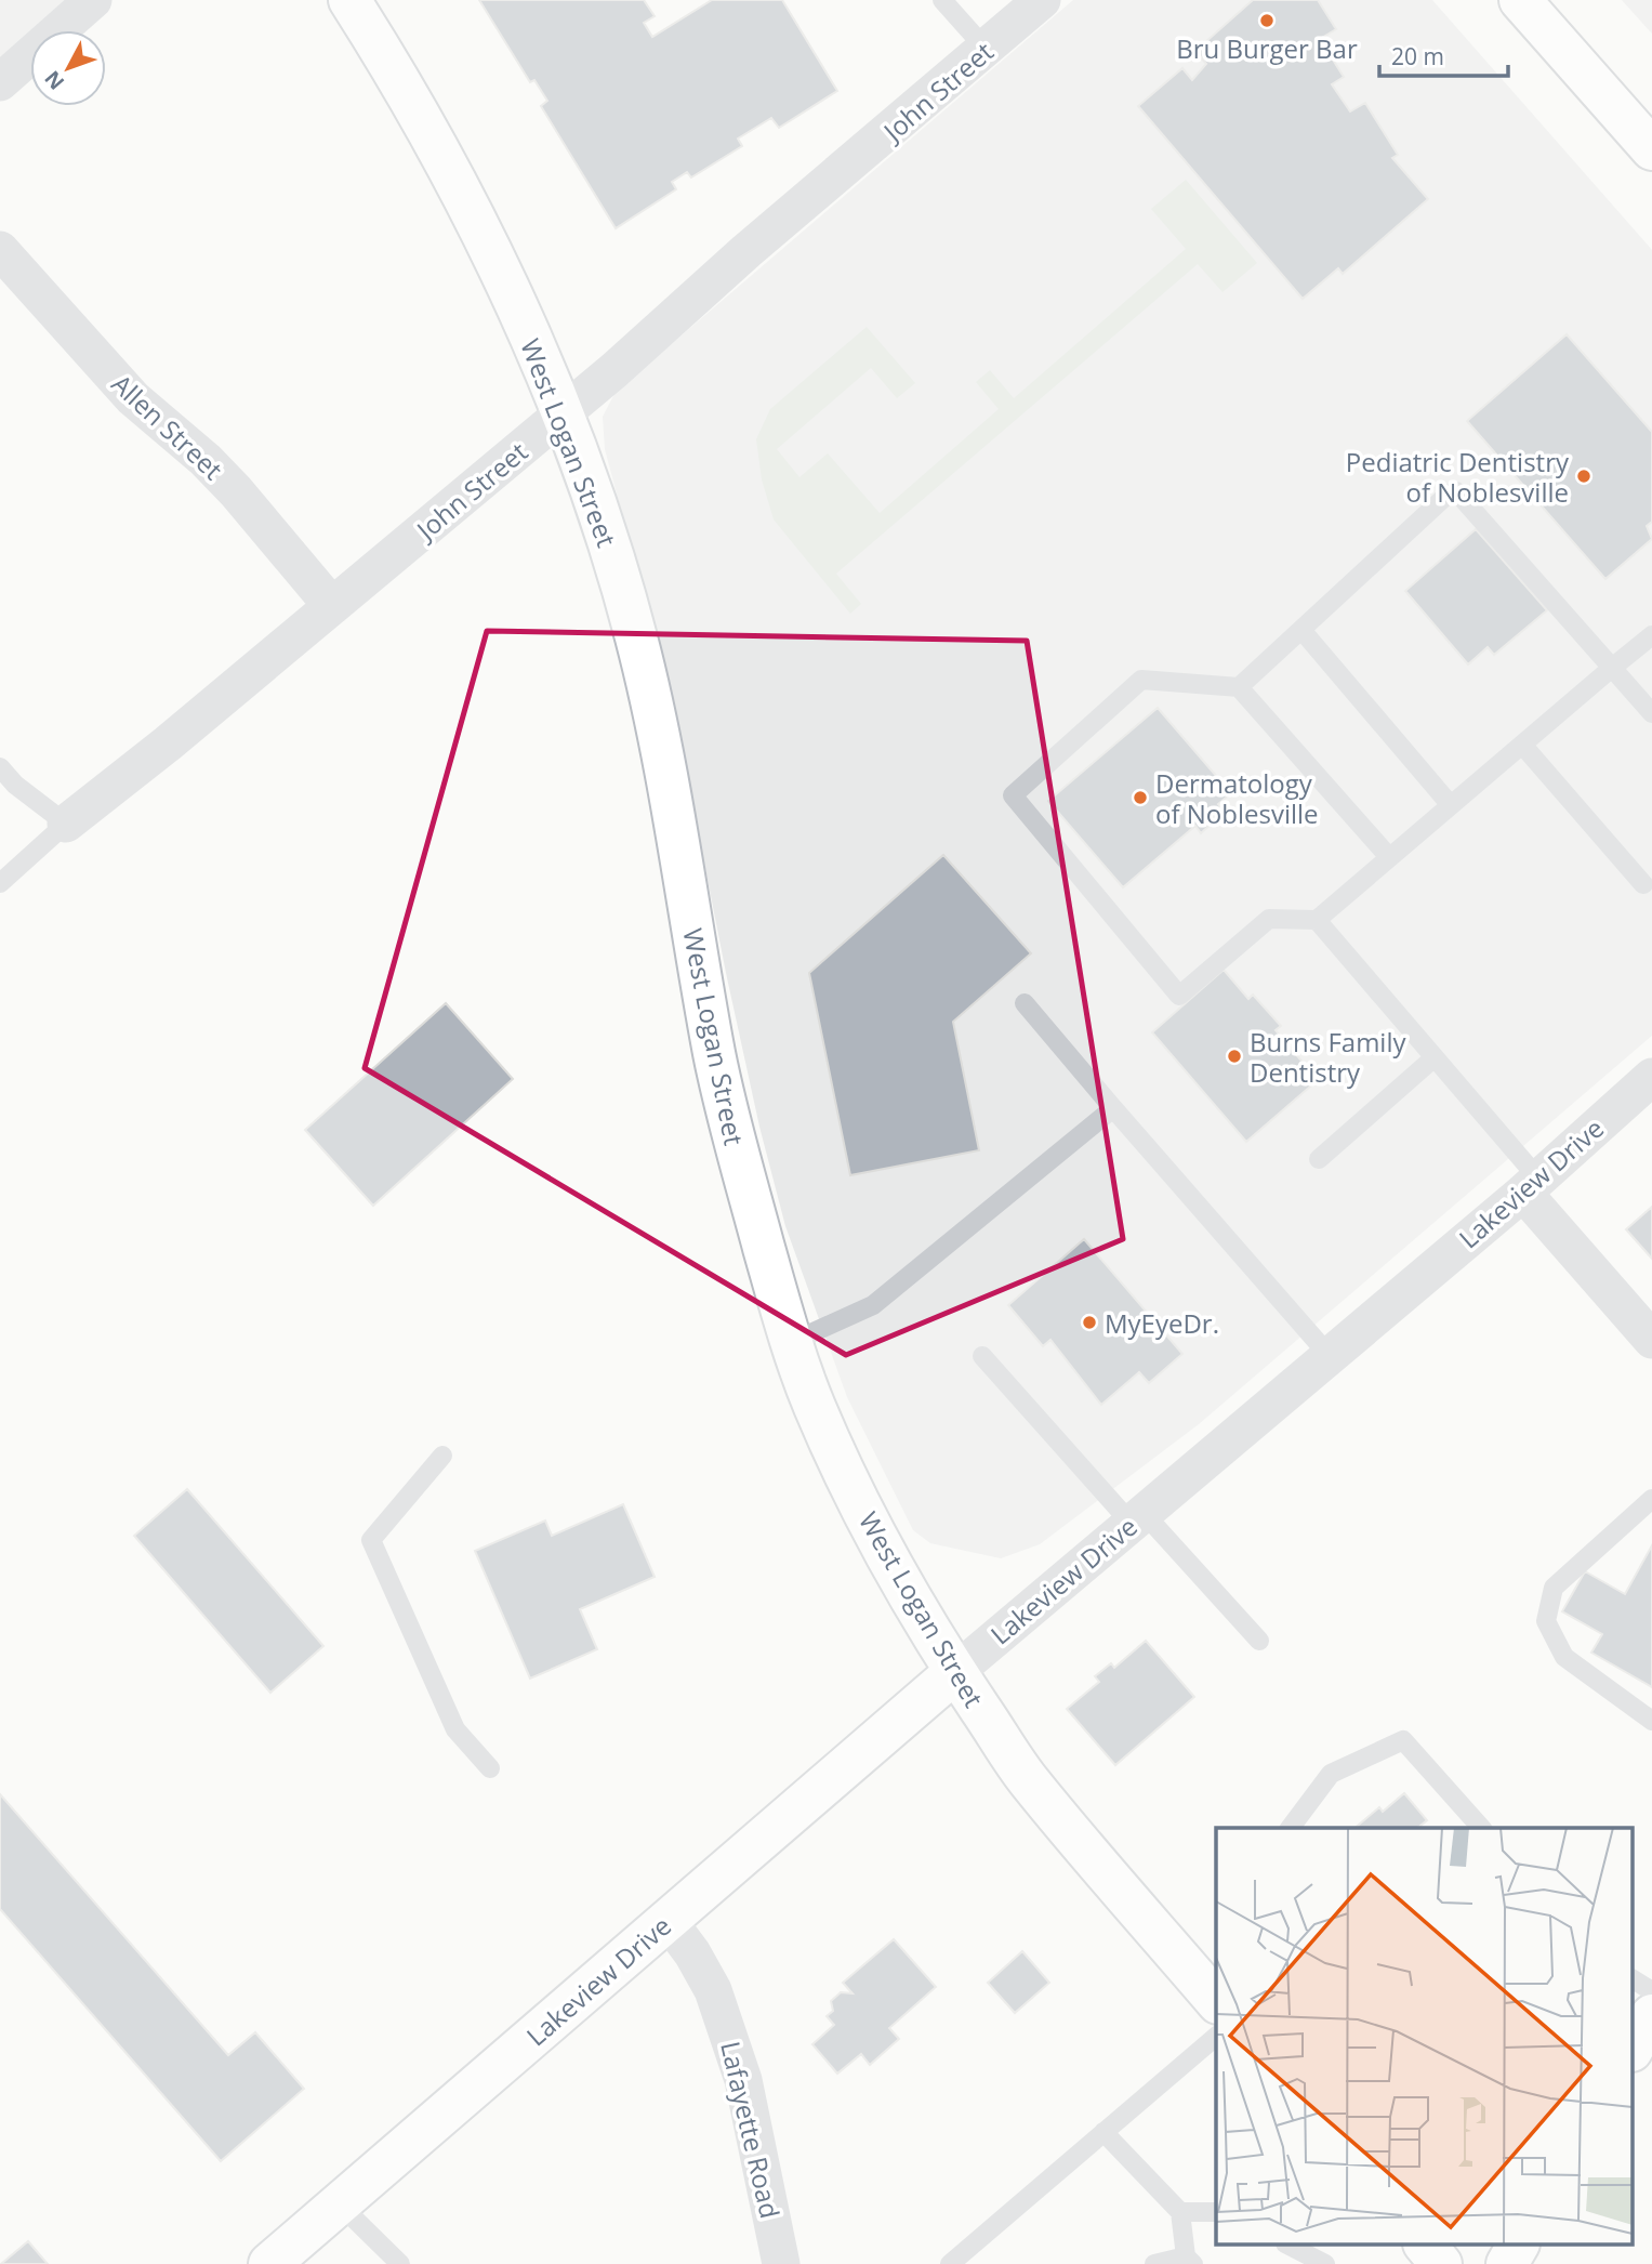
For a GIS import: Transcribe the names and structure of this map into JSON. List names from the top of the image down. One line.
{"streets":{"street":["John Street","Allen Street","West Logan Street","Lakeview Drive","Lafayette Road"]},"crossings":[["John Street","Allen Street"],["John Street","West Logan Street"],["West Logan Street","Lakeview Drive"],["Lakeview Drive","Lafayette Road"]],"places":["Bru Burger Bar","Pediatric Dentistry of Noblesville","Dermatology of Noblesville","Burns Family Dentistry","MyEyeDr."],"scale_bar":"20 m","north":"bottom left"}
